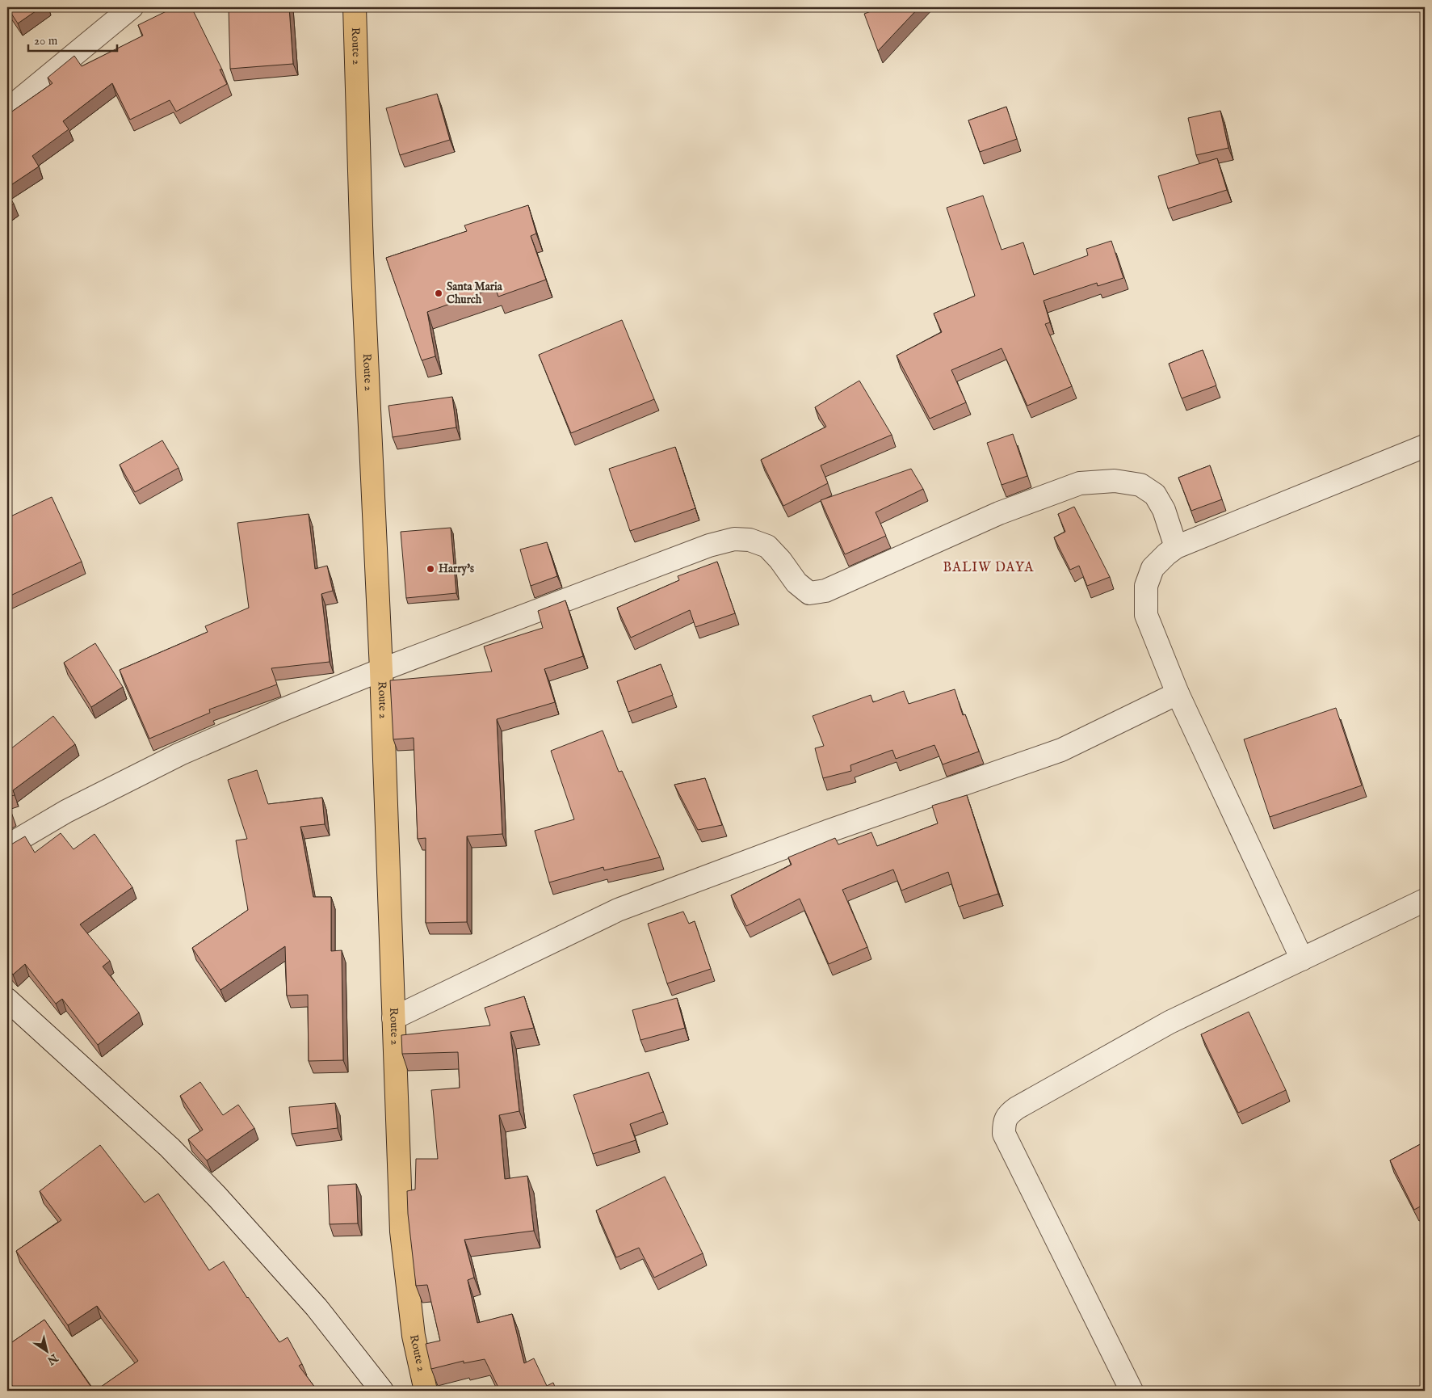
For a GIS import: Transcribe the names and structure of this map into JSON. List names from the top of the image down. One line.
{"streets":{"highway":["Route 2"]},"districts":["BALIW DAYA"],"places":["Santa Maria Church","Harry's"],"scale_bar":"20 m","north":"bottom right"}
